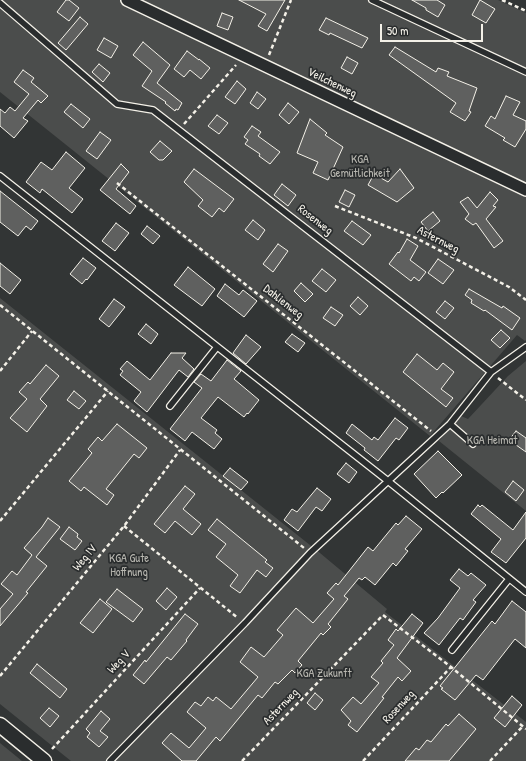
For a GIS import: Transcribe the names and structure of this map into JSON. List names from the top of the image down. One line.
{"streets":{"street":["Veilchenweg"],"lane":["Rosenweg"],"path":["Asternweg","Dahlienweg","Weg IV","Weg V"]},"crossings":[["Rosenweg","Asternweg"]],"parks":["KGA Gemütlichkeit","KGA Heimat","KGA Gute Hoffnung","KGA Zukunft"],"scale_bar":"50 m"}
